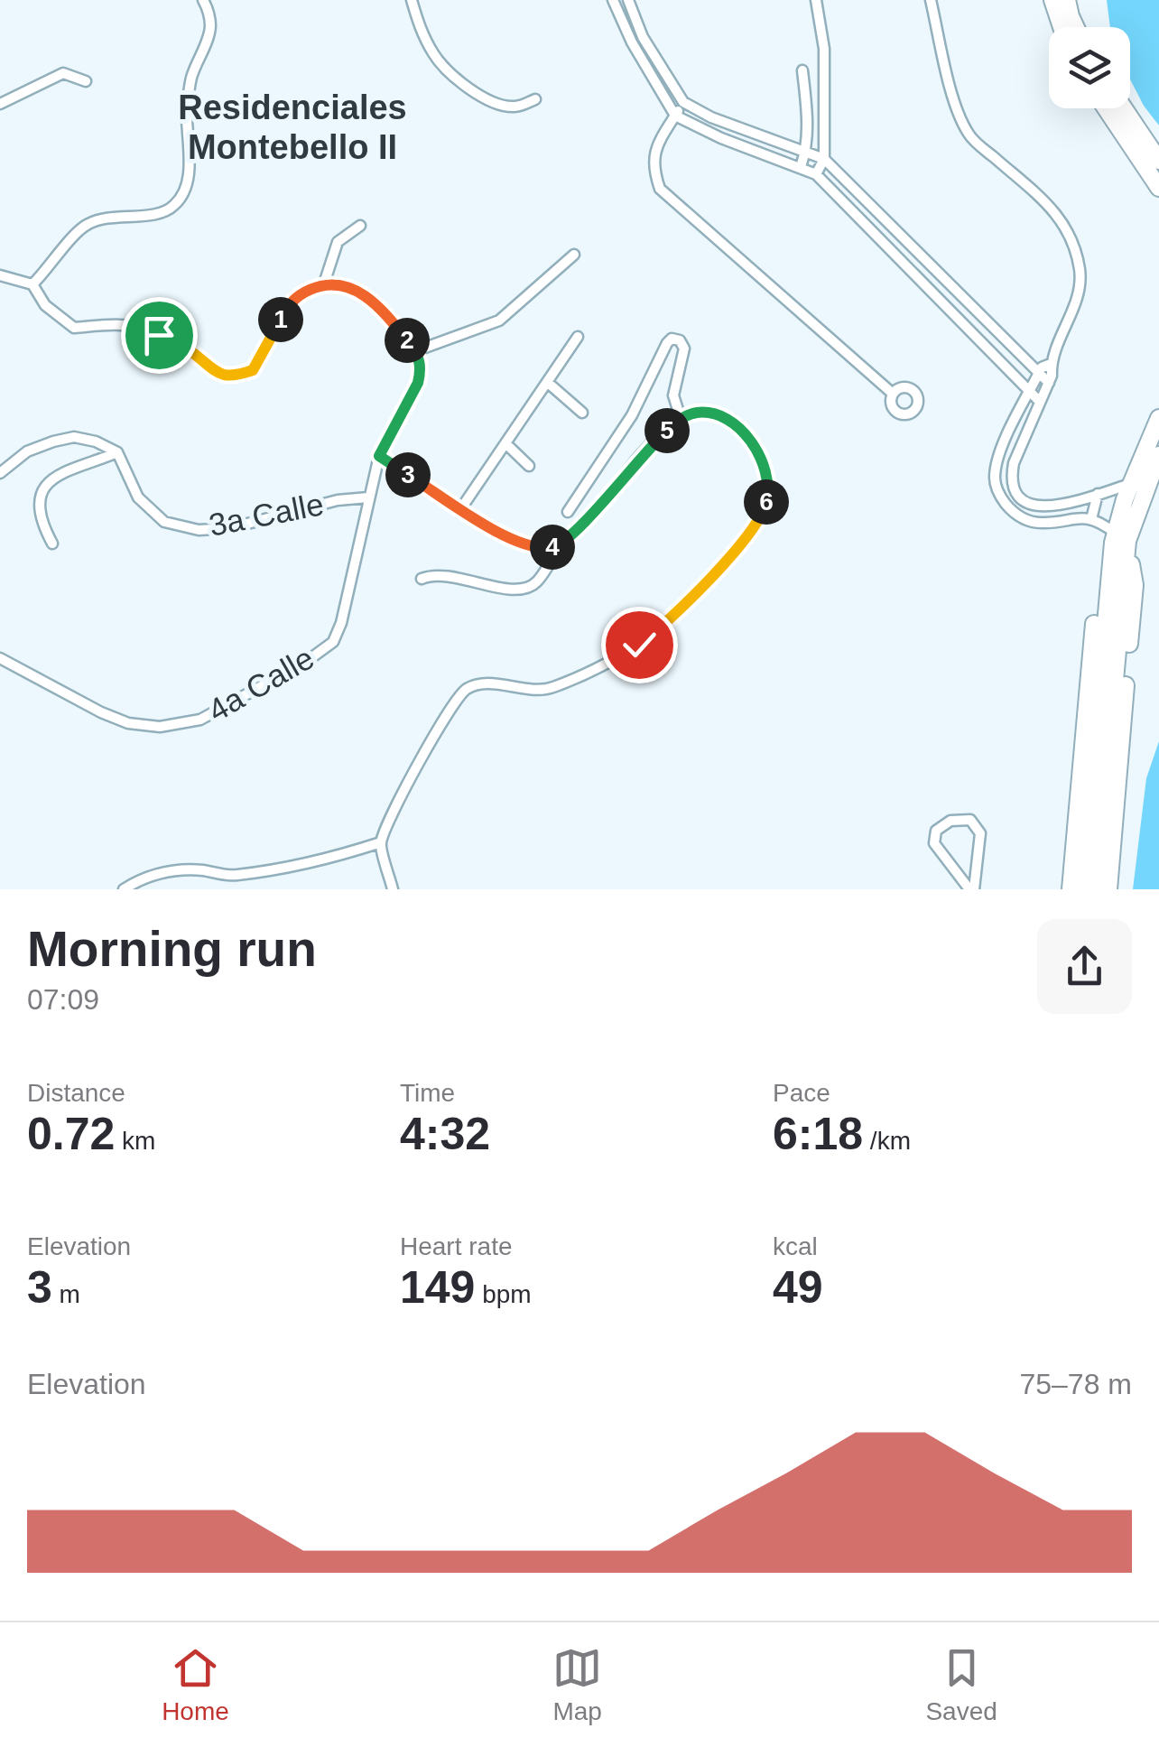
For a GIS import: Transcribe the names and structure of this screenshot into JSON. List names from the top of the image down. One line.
{"streets":{"street":["3a Calle","4a Calle"]},"crossings":[["3a Calle","4a Calle"]],"districts":["Residenciales Montebello II"],"page":{"pins":["1","2","5","3","6","4"],"heading":["Morning run","07:09"],"stats":[["Distance","0.72 km"],["Time","4:32"],["Pace","6:18 /km"],["Elevation","3 m"],["Heart rate","149 bpm"],["kcal","49"]],"chart":["Elevation","75–78 m"],"tabs":["Home","Map","Saved"]}}
